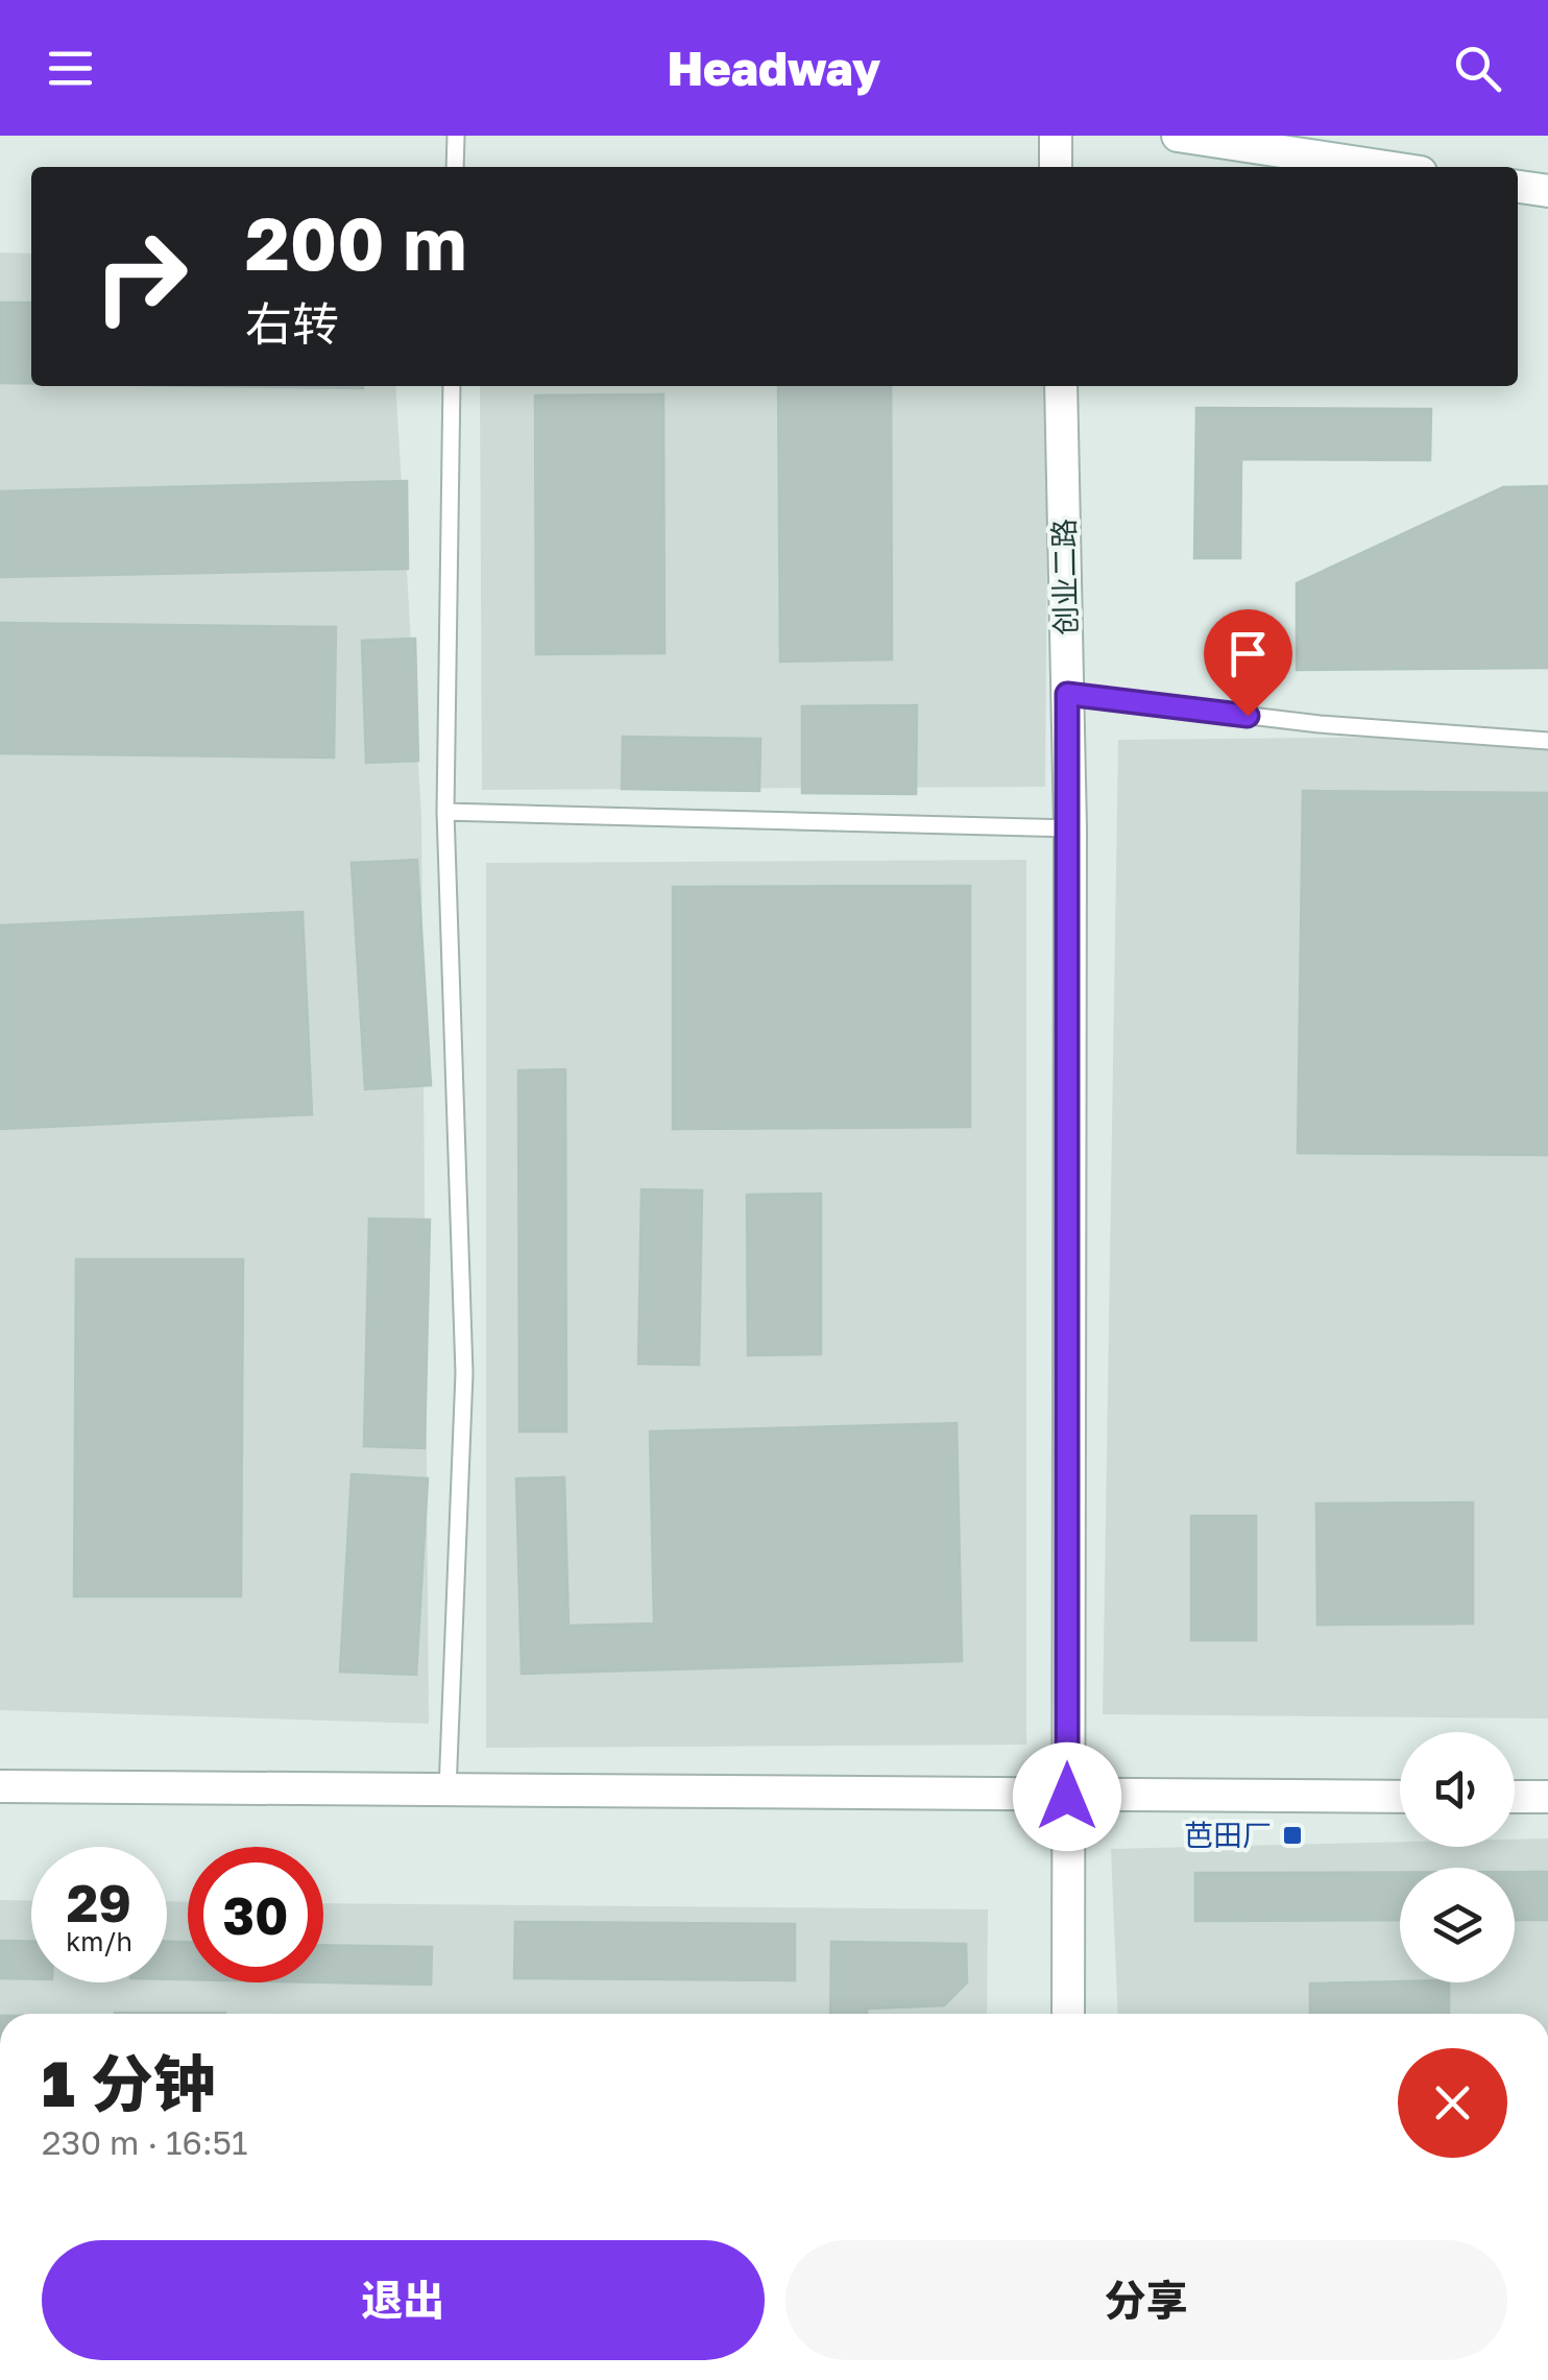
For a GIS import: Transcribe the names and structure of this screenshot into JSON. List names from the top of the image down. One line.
{"streets":{"street":["创业二路"]},"places":{"transit":["芭田厂"]},"page":{"header":"Headway","turn":["200 m","右转"],"speed":"29 km/h","limit":"30","heading":["1 分钟","230 m · 16:51"],"buttons":["退出","分享"]}}
